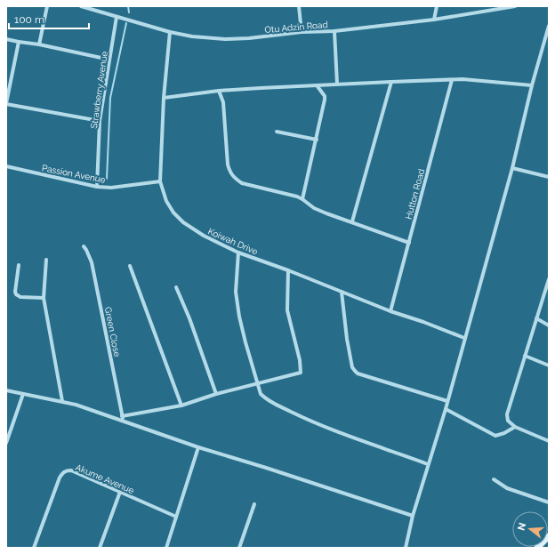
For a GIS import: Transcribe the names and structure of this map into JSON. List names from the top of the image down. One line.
{"streets":{"street":["Otu Adzin Road","Strawberry Avenue","Passion Avenue","Hutton Road","Koiwah Drive","Green Close","Akume Avenue"]},"crossings":[["Otu Adzin Road","Strawberry Avenue"],["Otu Adzin Road","Koiwah Drive"],["Strawberry Avenue","Passion Avenue"],["Passion Avenue","Koiwah Drive"],["Hutton Road","Koiwah Drive"]],"scale_bar":"100 m","north":"left"}
